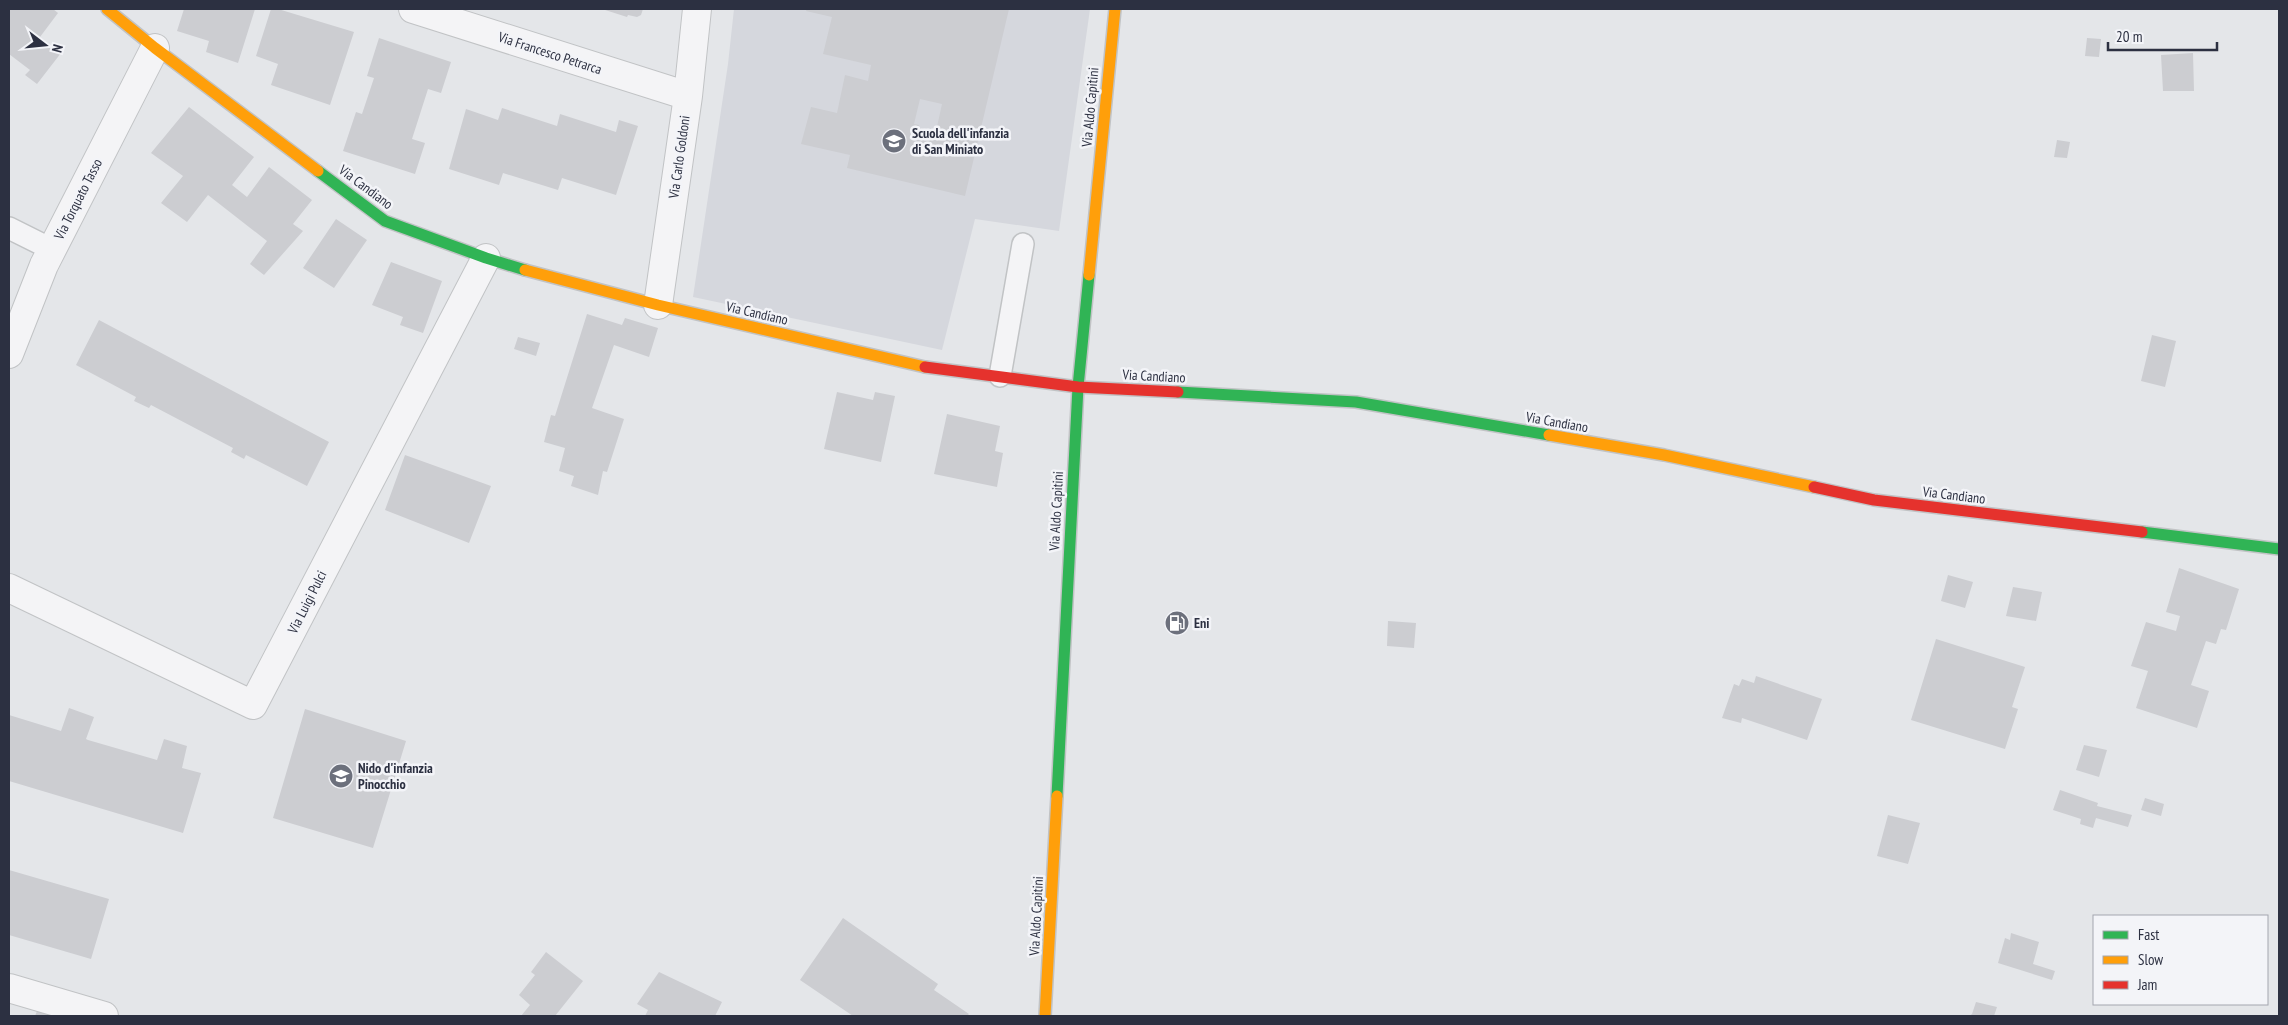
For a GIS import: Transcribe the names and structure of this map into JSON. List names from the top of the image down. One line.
{"streets":{"street":["Via Francesco Petrarca","Via Aldo Capitini","Via Carlo Goldoni","Via Candiano","Via Torquato Tasso","Via Luigi Pulci"]},"crossings":[["Via Francesco Petrarca","Via Carlo Goldoni"],["Via Aldo Capitini","Via Candiano"],["Via Carlo Goldoni","Via Candiano"],["Via Candiano","Via Torquato Tasso"],["Via Candiano","Via Luigi Pulci"]],"places":{"school or university":["Scuola dell'infanzia di San Miniato","Nido d'infanzia Pinocchio"],"fuel station":["Eni"]},"legend":["Fast","Slow","Jam"],"scale_bar":"20 m","north":"right"}
